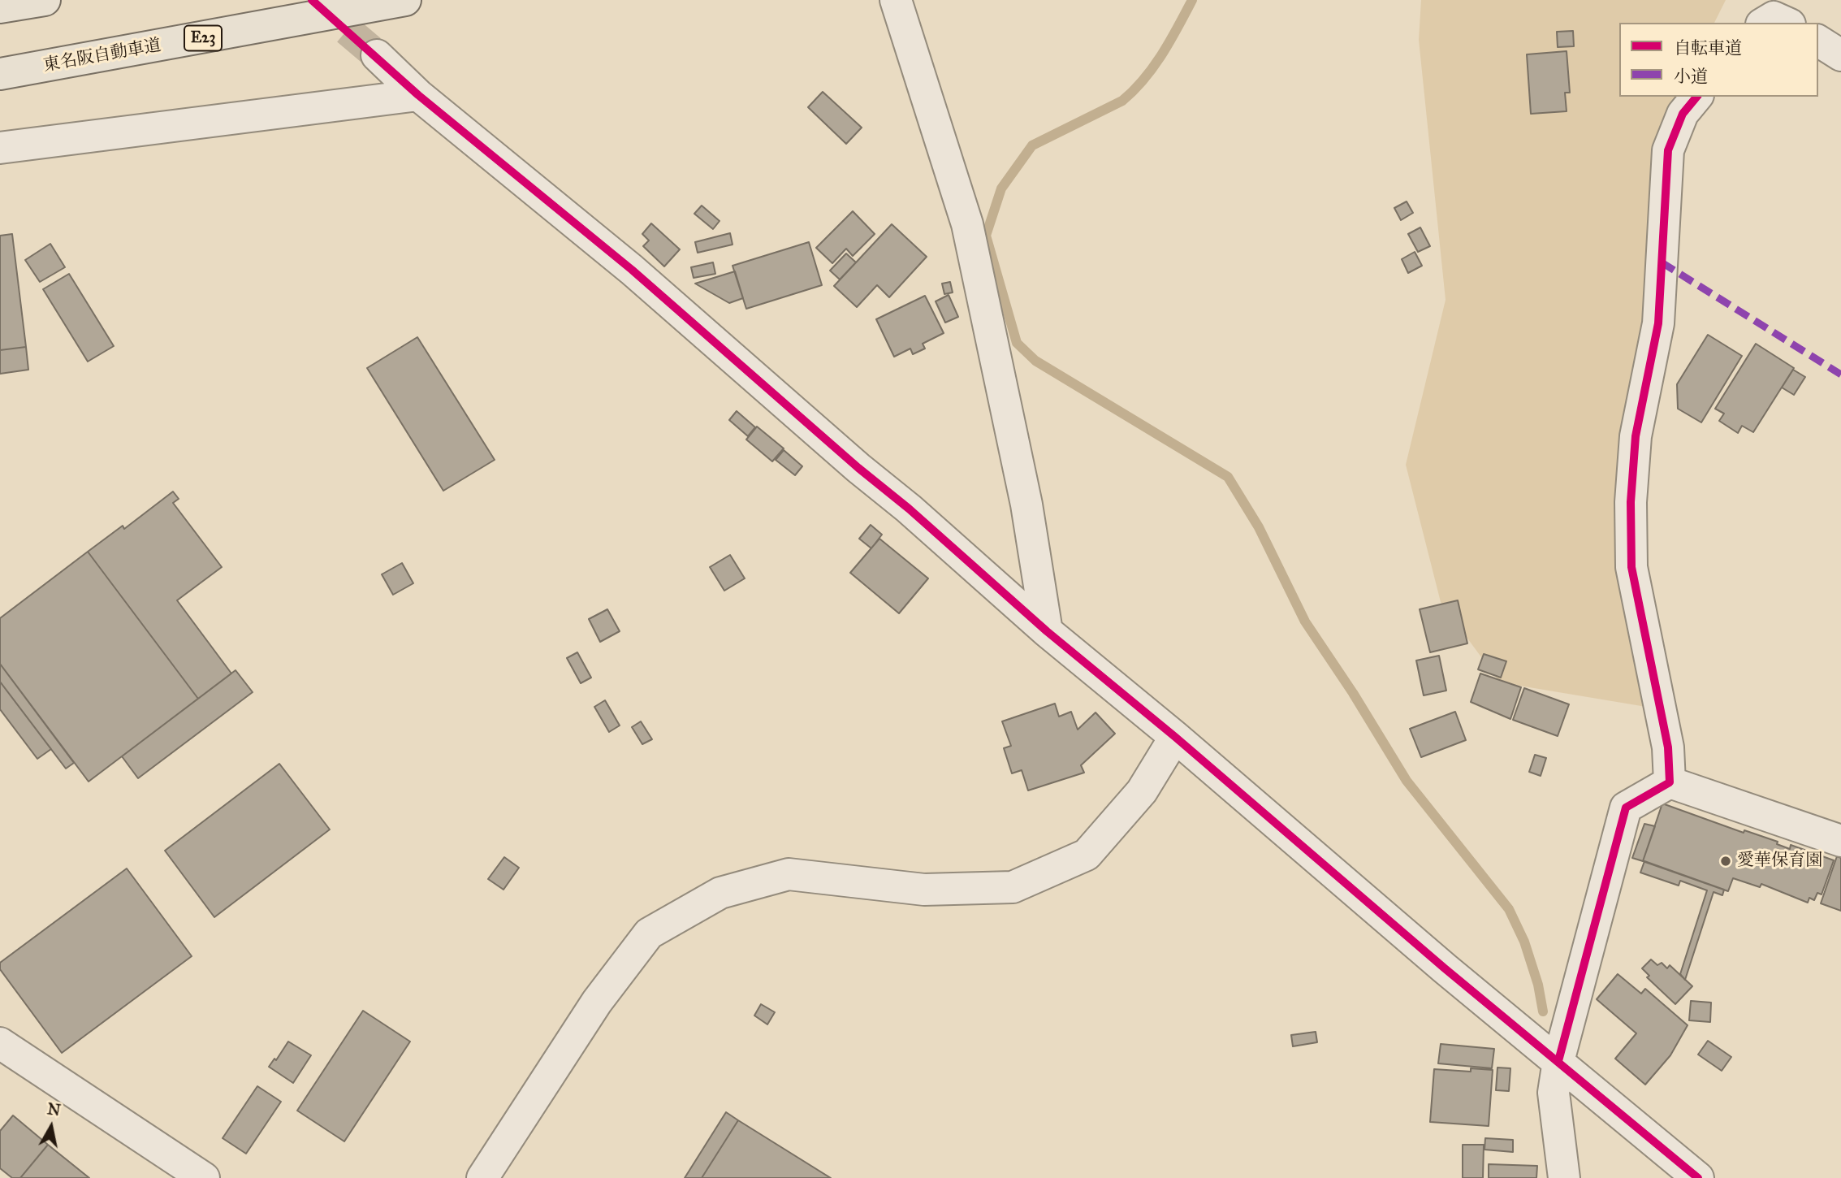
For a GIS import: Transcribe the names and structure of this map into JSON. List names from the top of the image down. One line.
{"streets":{"highway":["E23","東名阪自動車道"]},"places":["愛華保育園"],"legend":["自転車道","小道"],"north":"top"}
